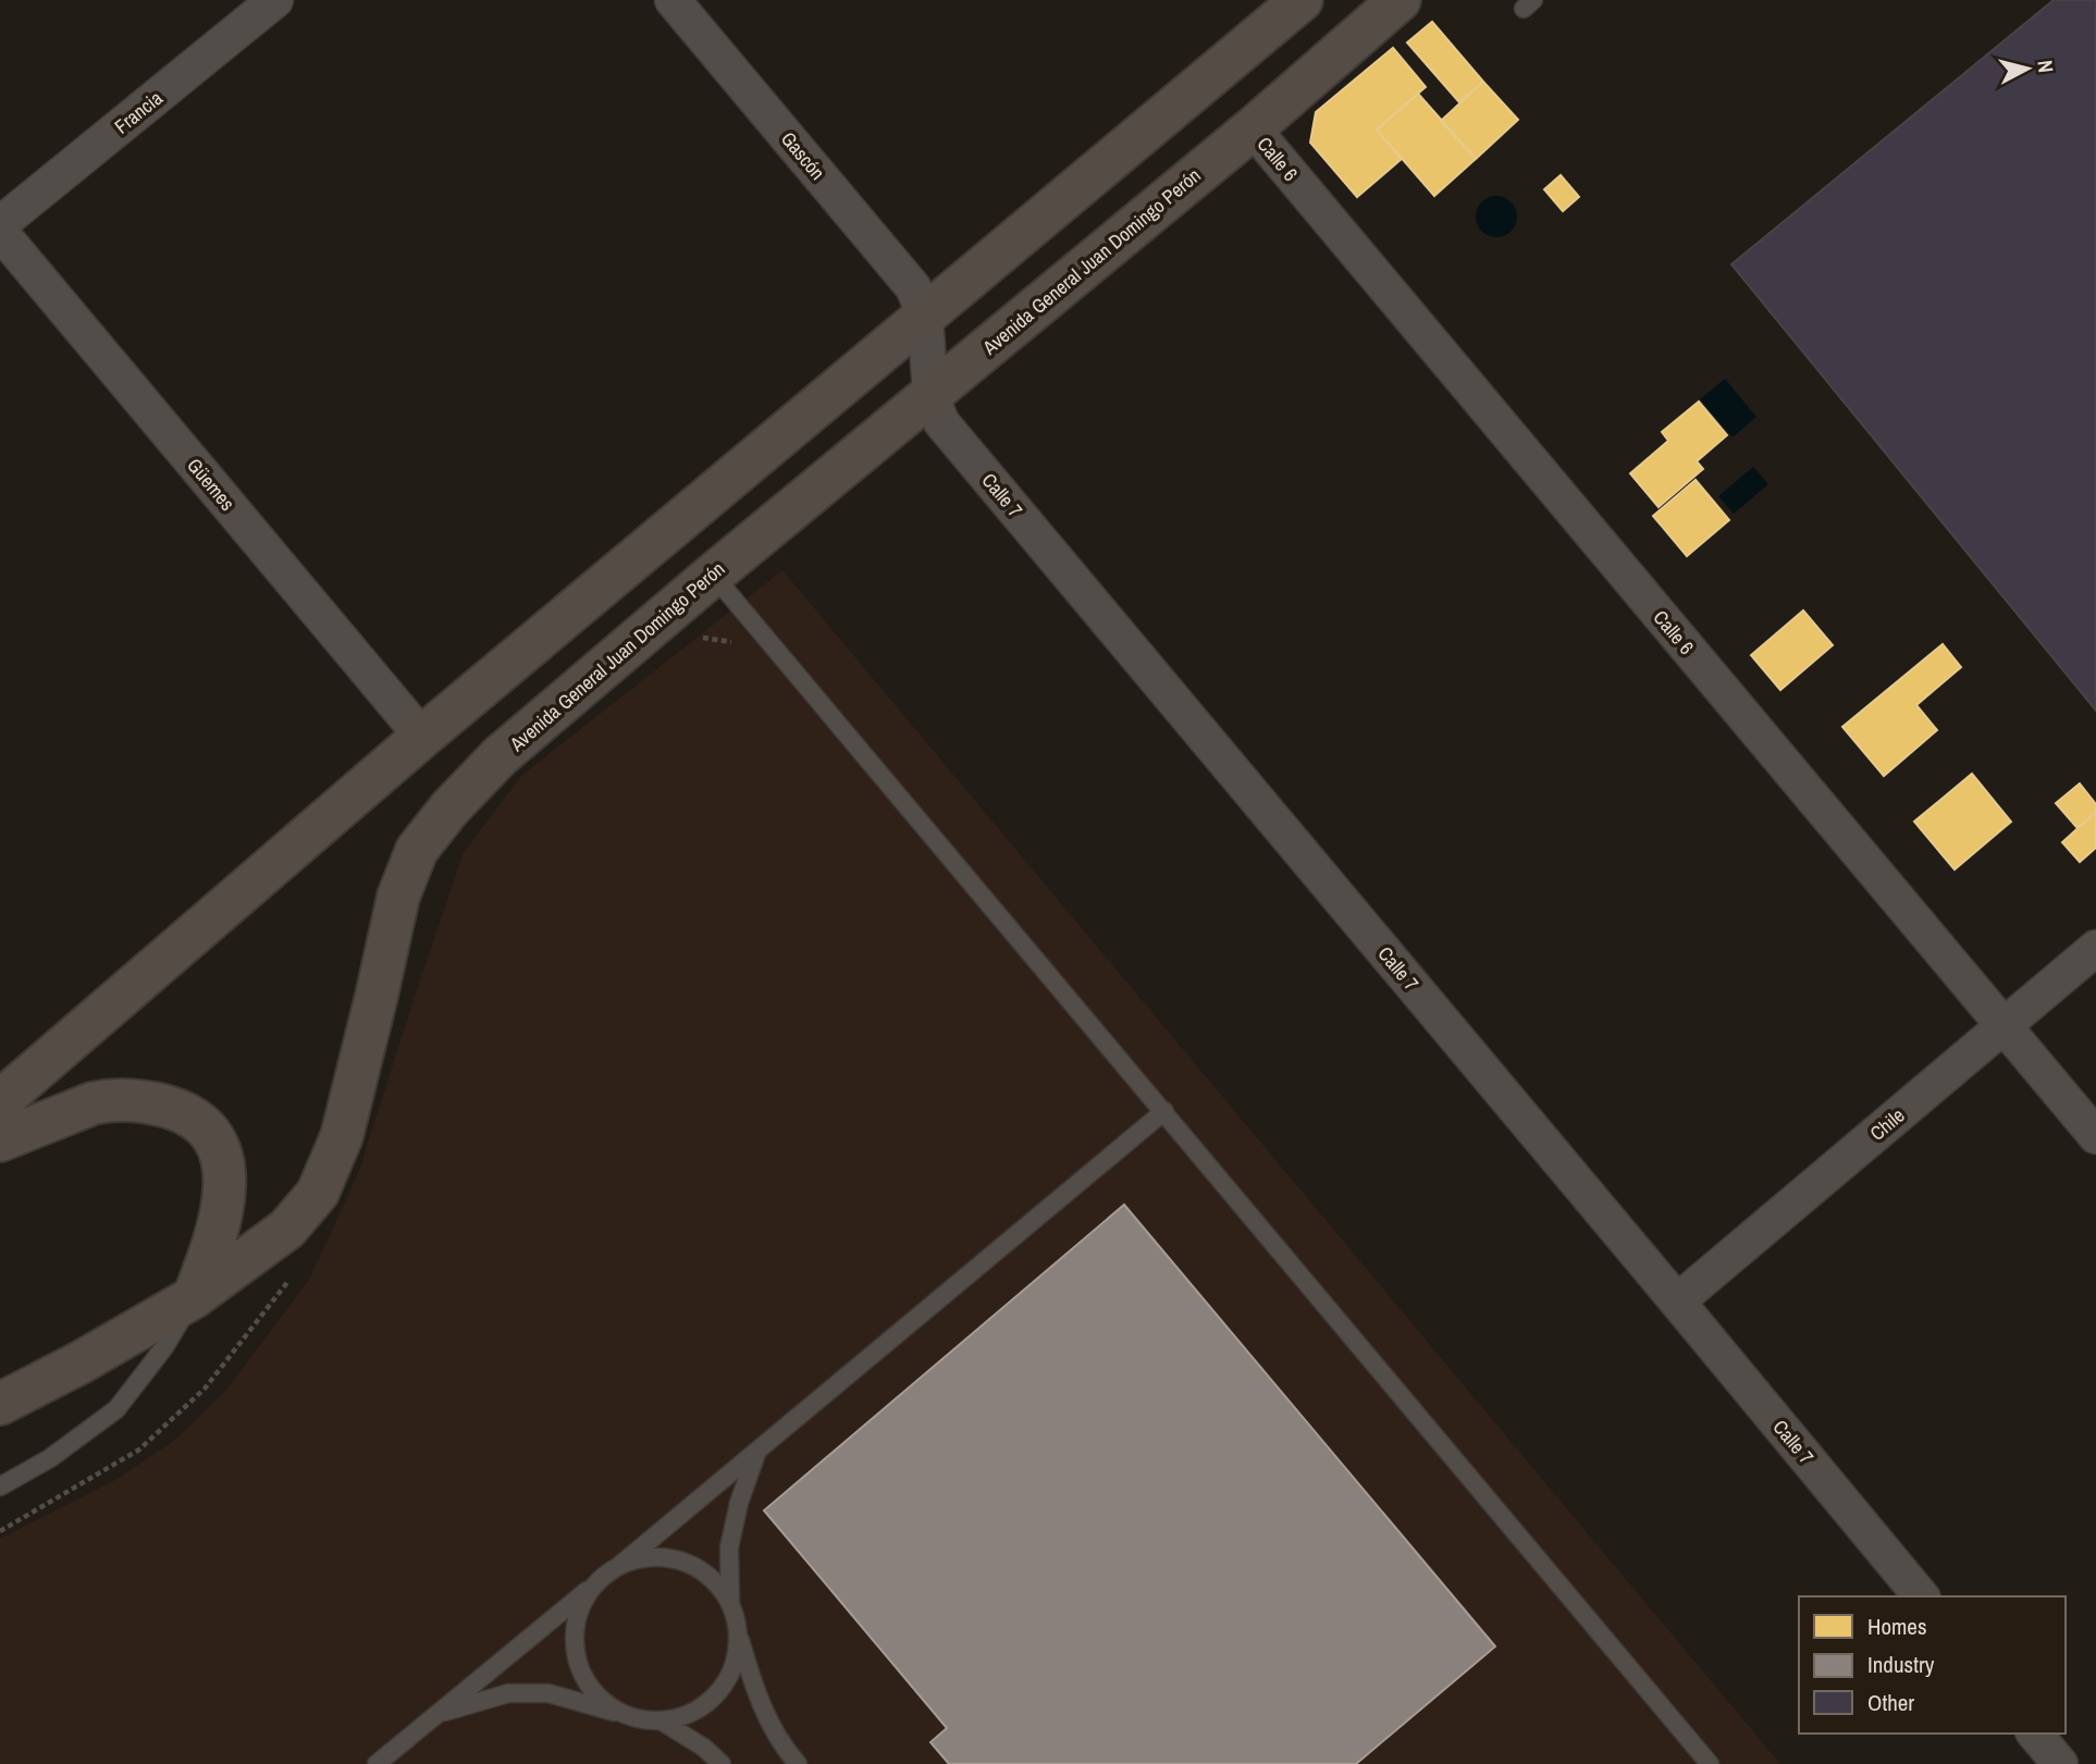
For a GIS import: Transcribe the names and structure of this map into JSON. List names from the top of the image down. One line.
{"streets":{"main road":["Avenida General Juan Domingo Perón"],"street":["Francia","Gascón","Calle 6","Güemes","Calle 7","Chile"]},"crossings":[["Gascón","Calle 7"],["Calle 6","Avenida General Juan Domingo Perón"],["Calle 6","Chile"],["Avenida General Juan Domingo Perón","Calle 7"],["Calle 7","Chile"]],"legend":["Homes","Industry","Other"],"north":"right"}
